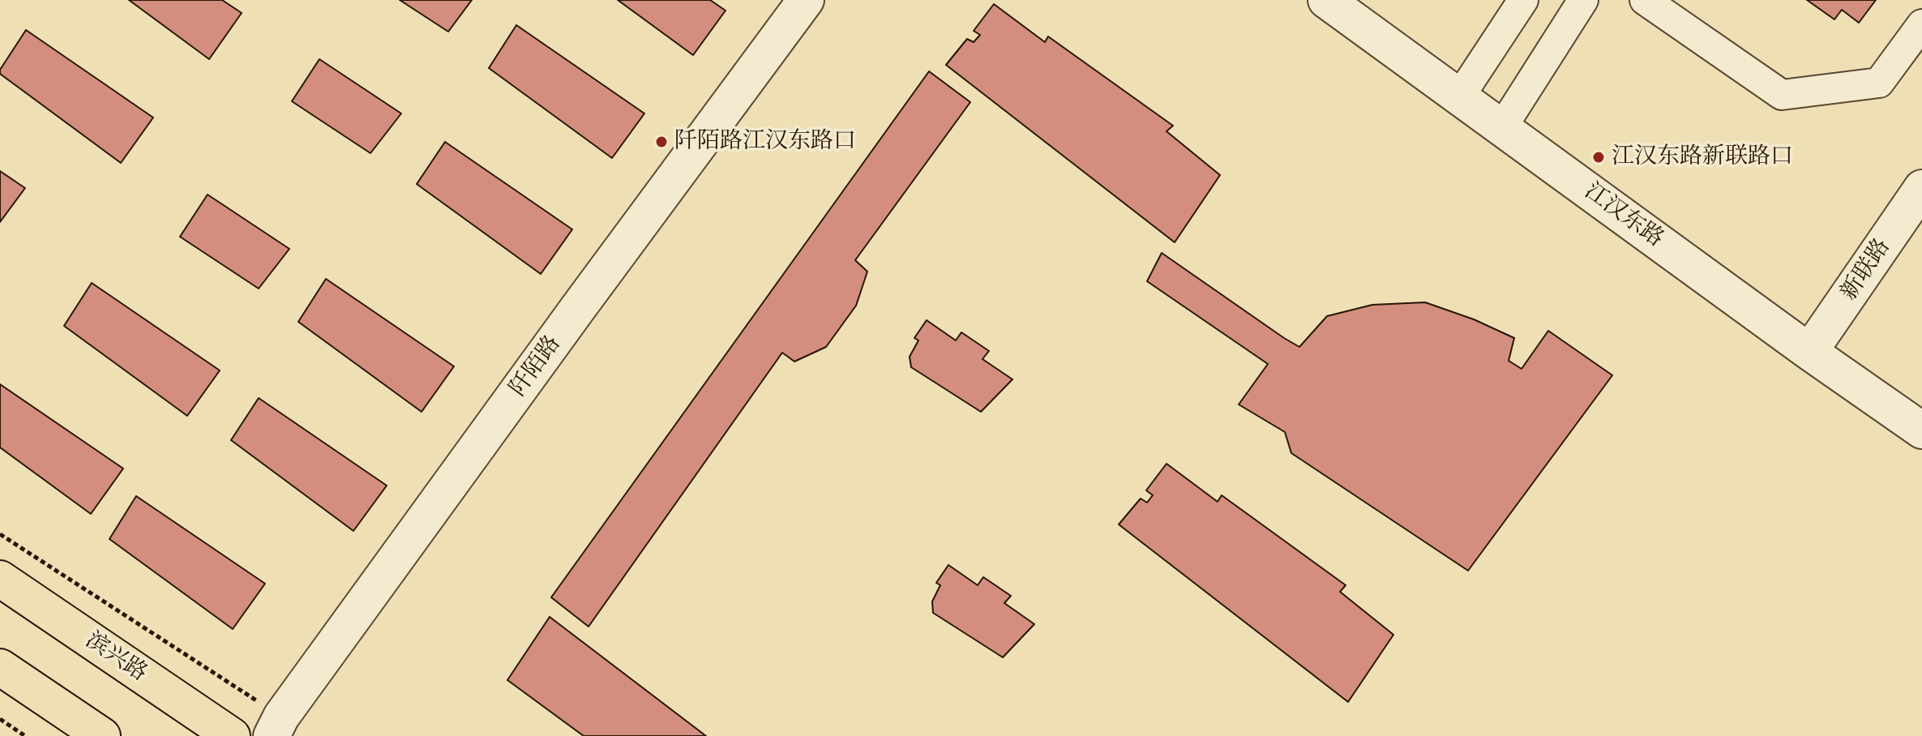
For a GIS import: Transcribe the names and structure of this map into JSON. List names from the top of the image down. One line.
{"streets":{"main road":["滨兴路"],"street":["江汉东路","新联路","阡陌路"]},"crossings":[["江汉东路","新联路"]],"places":["阡陌路江汉东路口","江汉东路新联路口"]}
